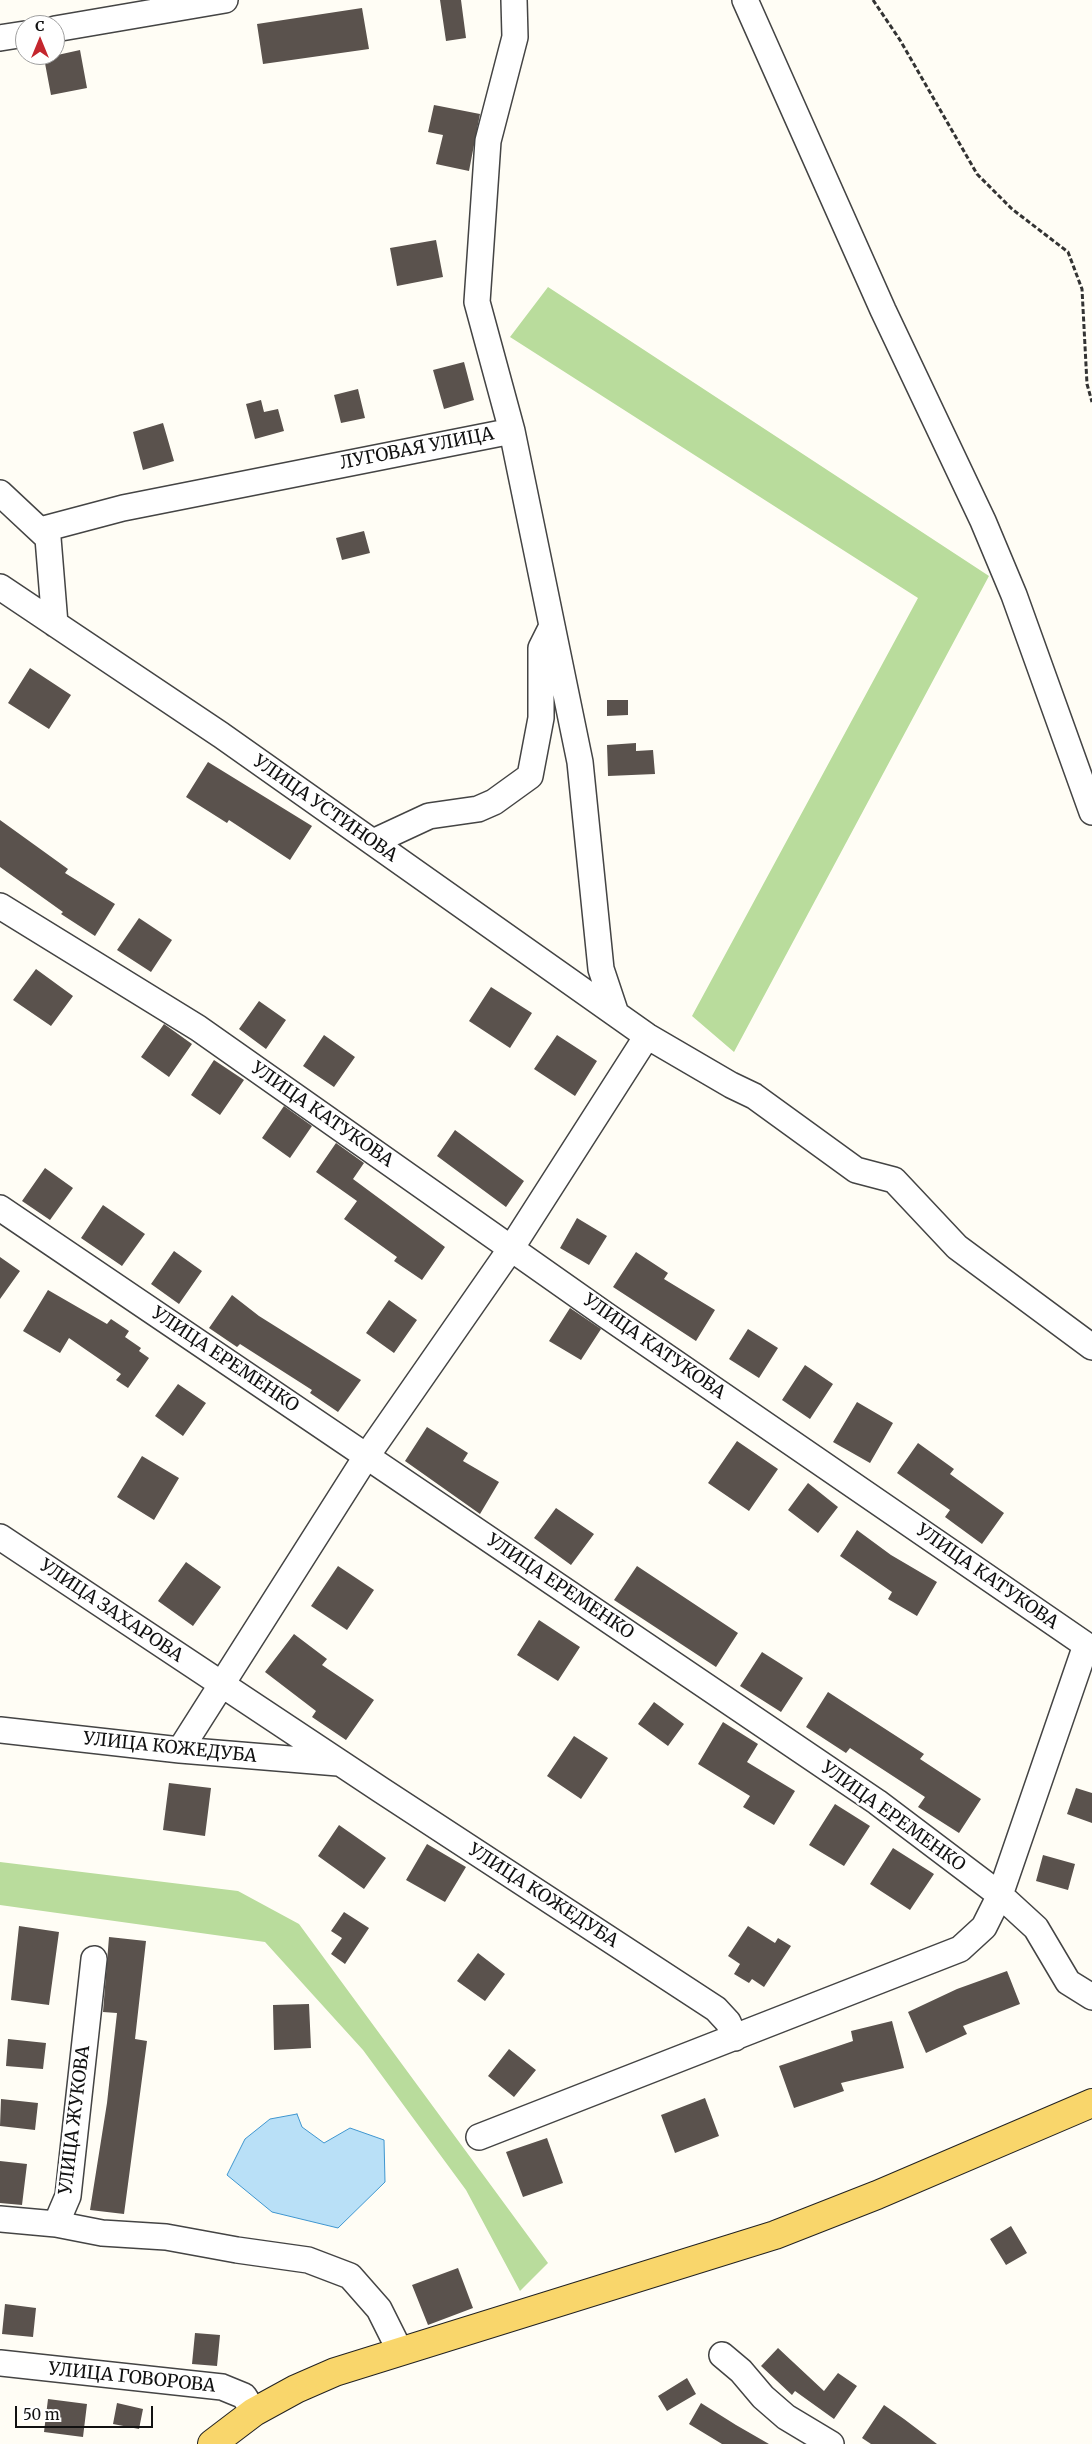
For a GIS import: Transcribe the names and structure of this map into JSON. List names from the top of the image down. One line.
{"streets":{"street":["ЛУГОВАЯ УЛИЦА","УЛИЦА УСТИНОВА","УЛИЦА КАТУКОВА","УЛИЦА ЕРЕМЕНКО","УЛИЦА ЗАХАРОВА","УЛИЦА КОЖЕДУБА","УЛИЦА ЖУКОВА","УЛИЦА ГОВОРОВА"]},"crossings":[["УЛИЦА КАТУКОВА","УЛИЦА ЕРЕМЕНКО"],["УЛИЦА ЗАХАРОВА","УЛИЦА КОЖЕДУБА"]],"scale_bar":"50 m","north":"top"}
